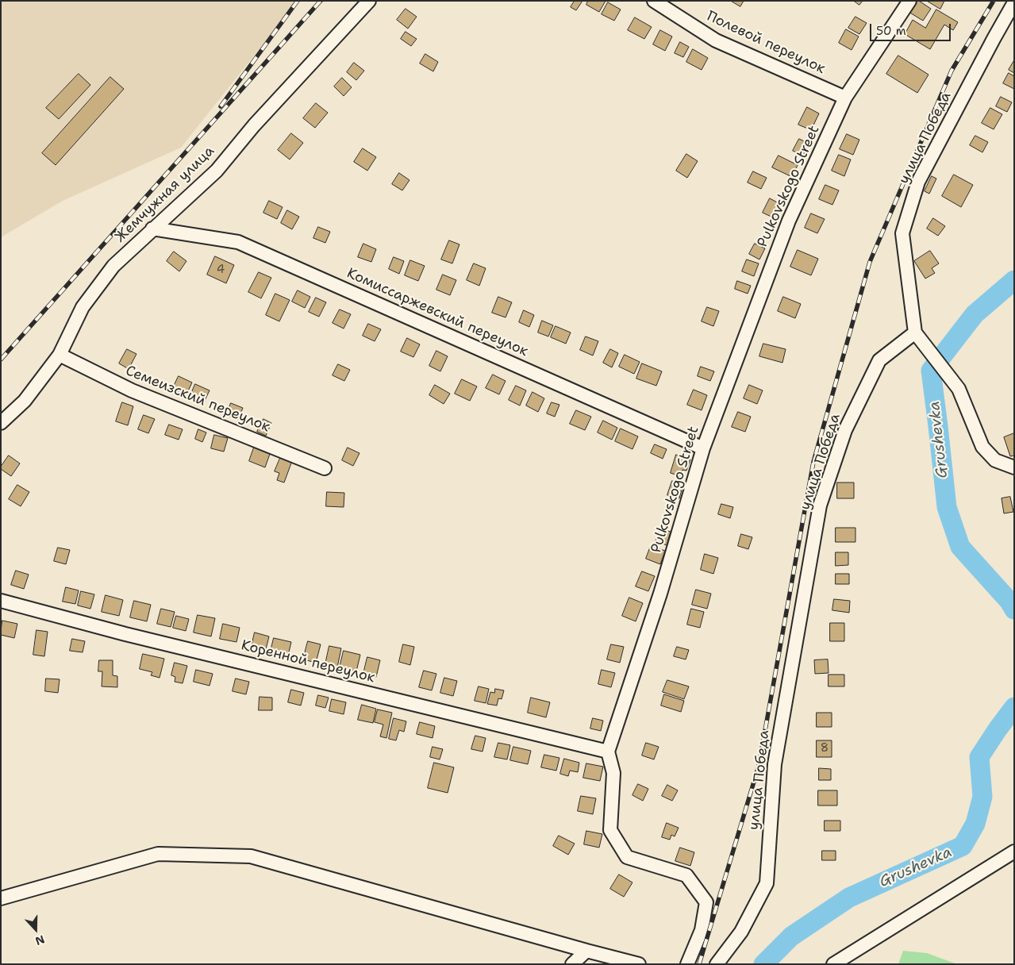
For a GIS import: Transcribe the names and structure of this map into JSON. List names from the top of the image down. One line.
{"streets":{"street":["Полевой переулок","улица Победа","Pulkovskogo Street","Жемчужная улица","Комиссаржевский переулок","Семеизский переулок","Коренной переулок"]},"crossings":[["Полевой переулок","Pulkovskogo Street"],["Pulkovskogo Street","Комиссаржевский переулок"],["Pulkovskogo Street","Коренной переулок"],["Жемчужная улица","Комиссаржевский переулок"],["Жемчужная улица","Семеизский переулок"]],"water":["Grushevka"],"house_numbers":["4","8"],"scale_bar":"50 m","north":"bottom"}
